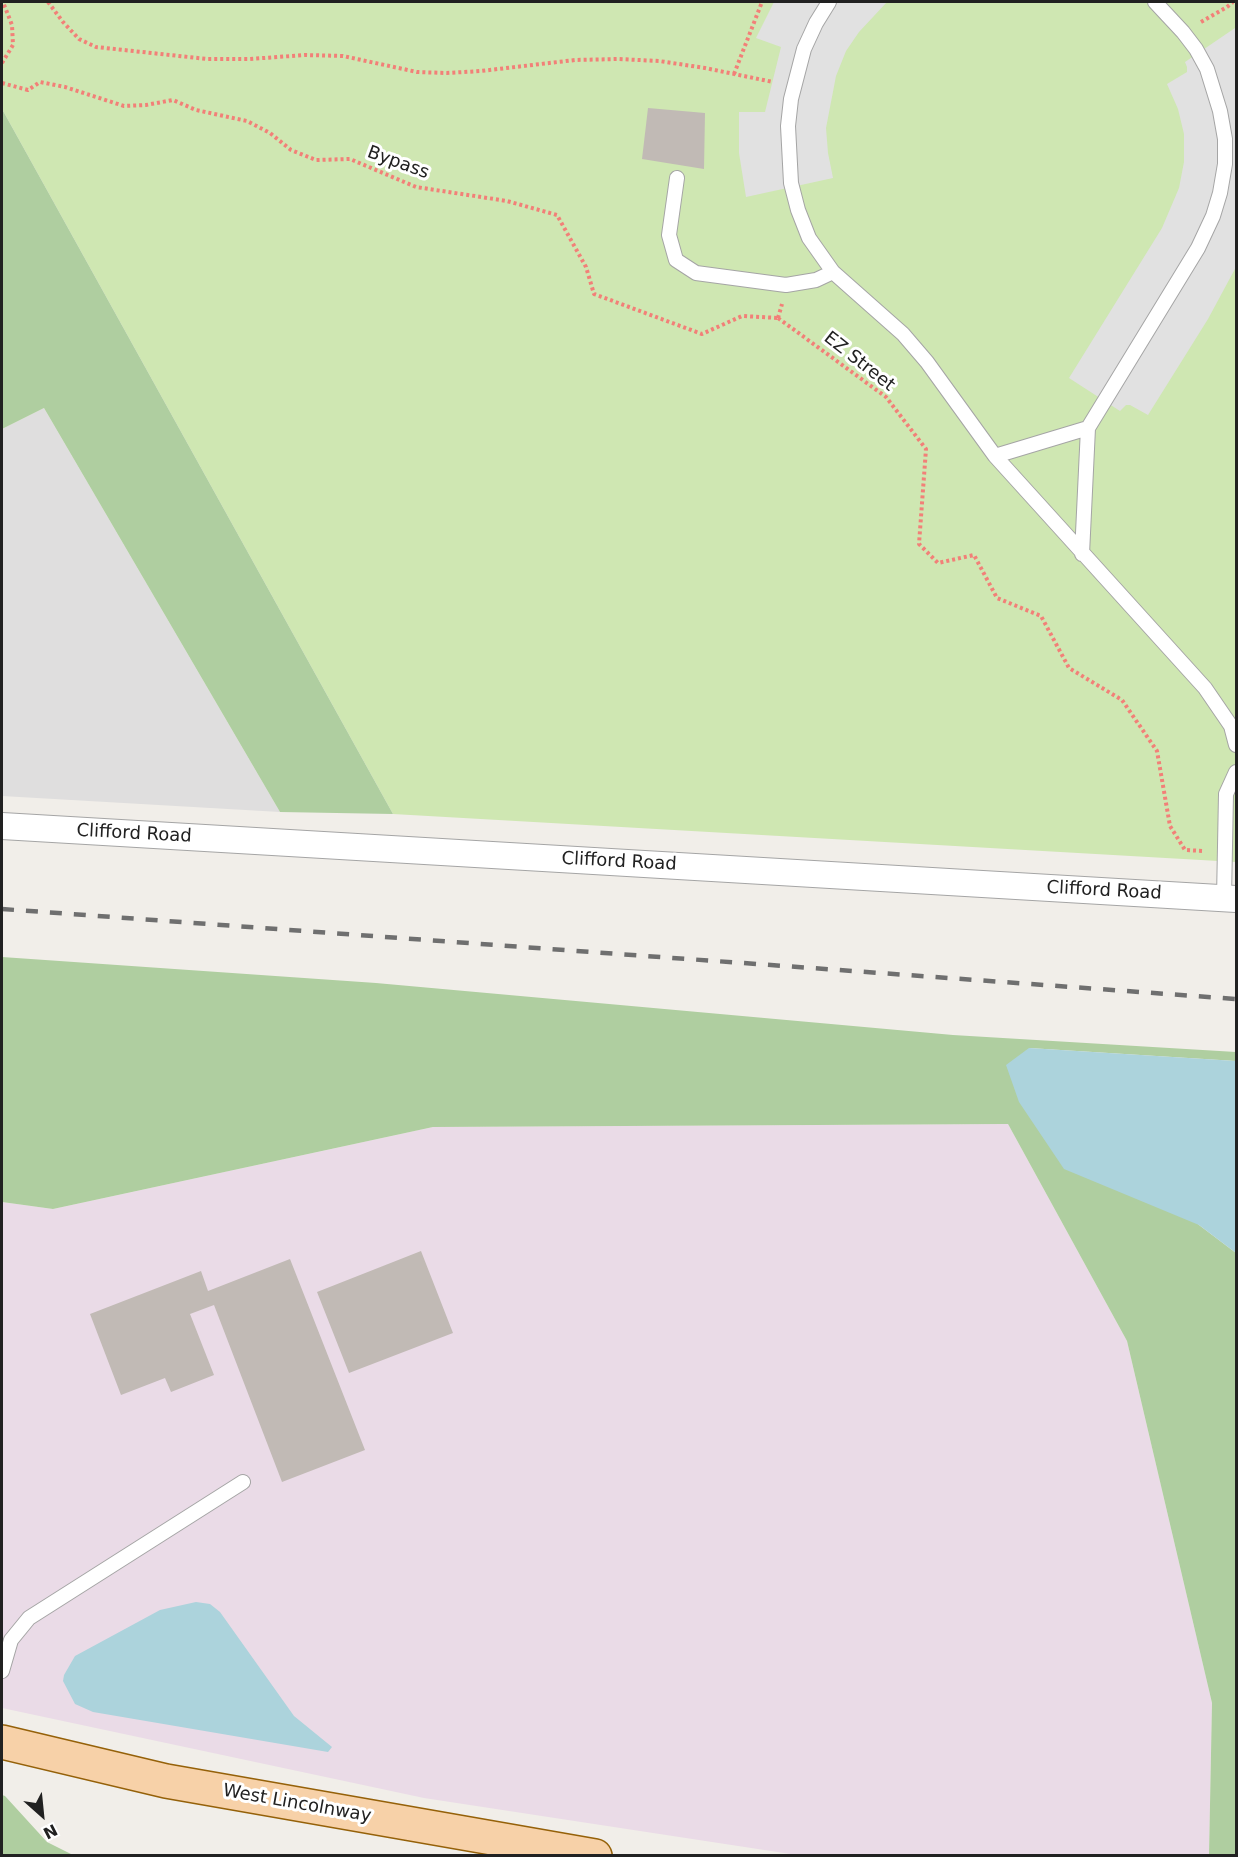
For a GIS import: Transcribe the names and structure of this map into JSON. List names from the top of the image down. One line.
{"streets":{"main road":["West Lincolnway"],"street":["Clifford Road"],"path":["Bypass","EZ Street"]},"crossings":[["Bypass","EZ Street"]],"north":"bottom right"}
